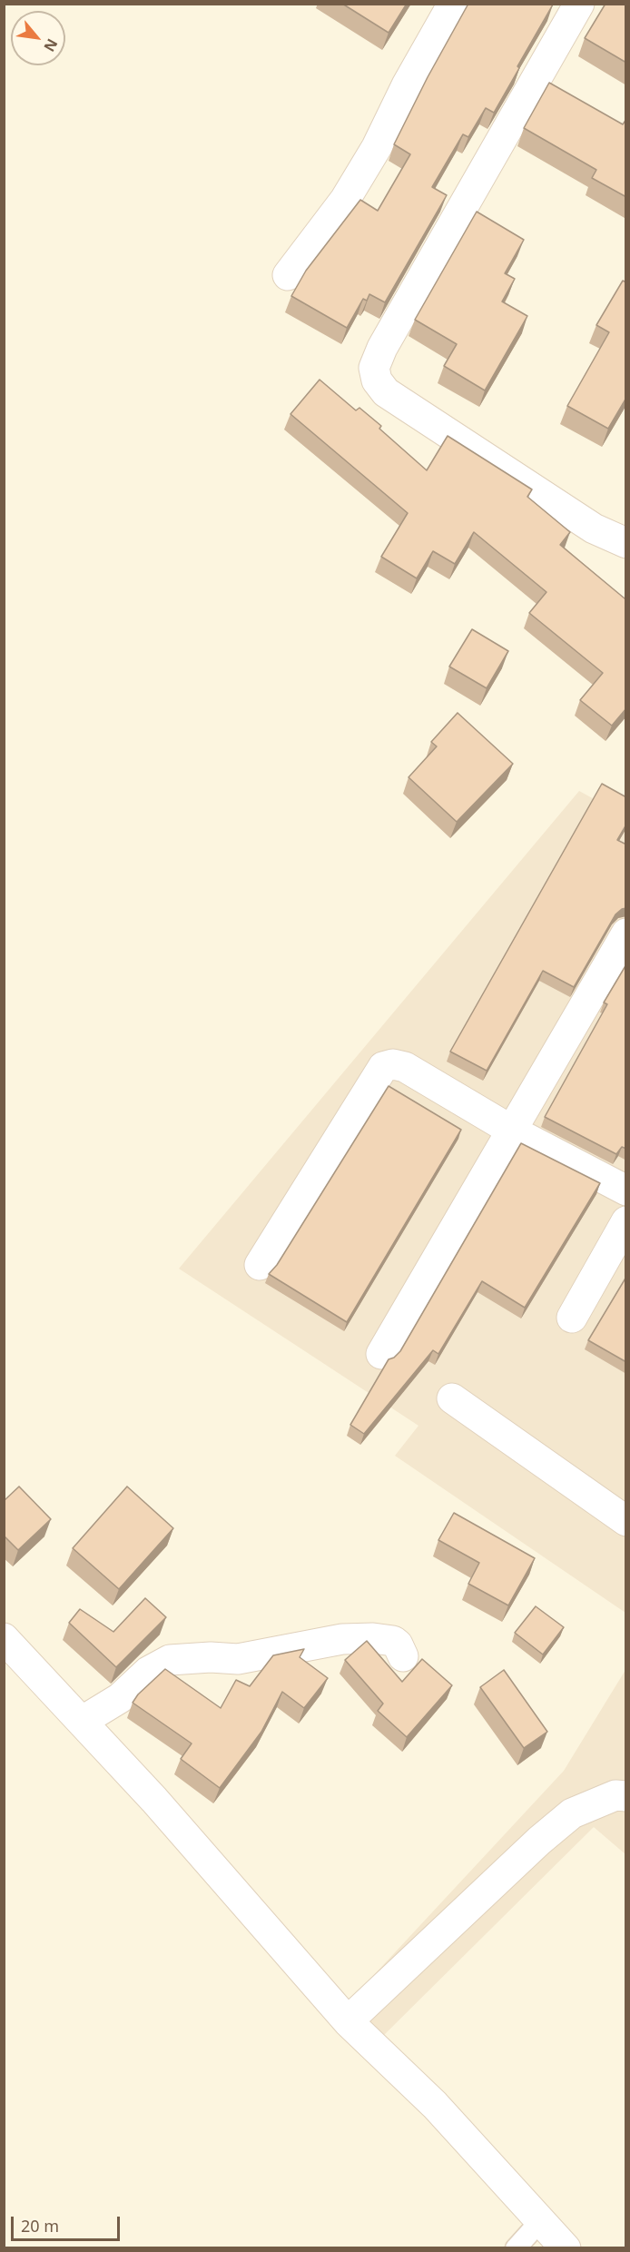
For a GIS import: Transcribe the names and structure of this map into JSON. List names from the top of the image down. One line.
{"scale_bar":"20 m","north":"bottom right"}
